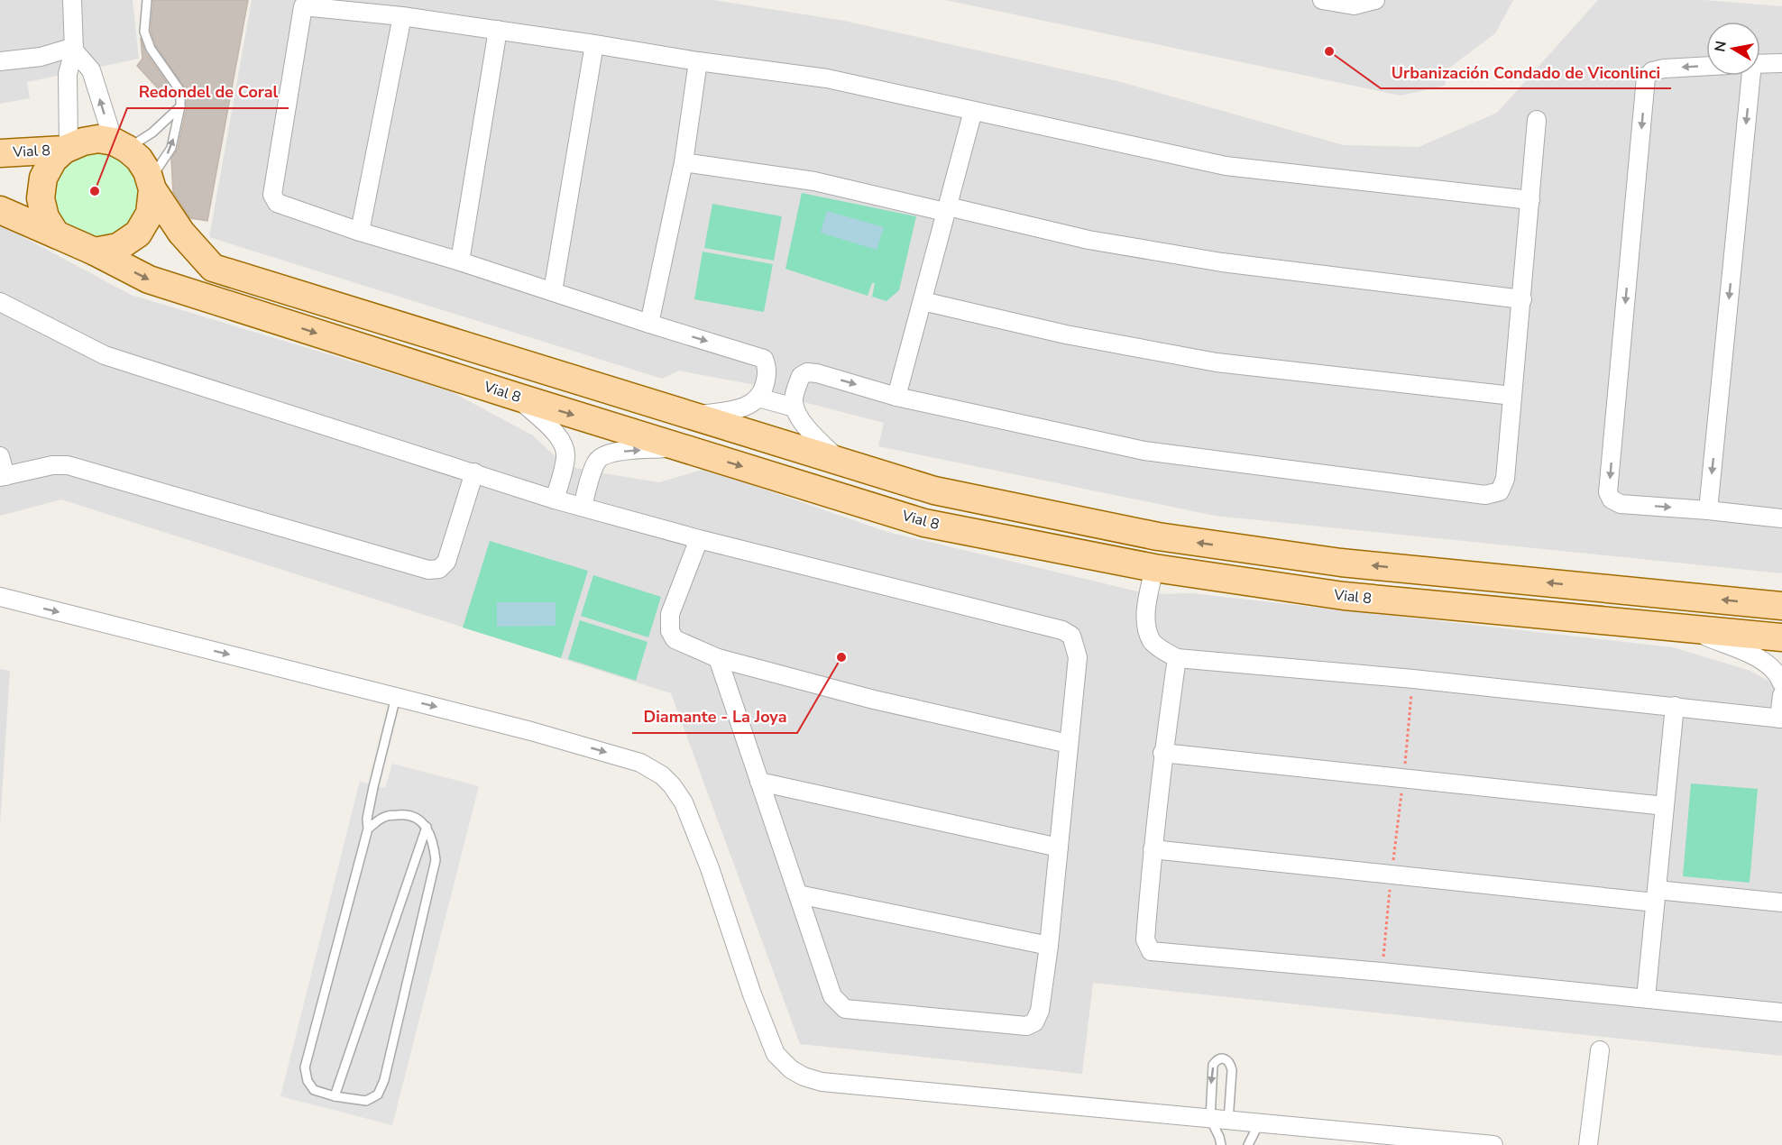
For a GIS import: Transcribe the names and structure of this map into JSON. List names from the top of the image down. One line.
{"streets":{"main road":["Vial 8"]},"places":["Urbanización Condado de Viconlinci","Redondel de Coral","Diamante - La Joya"],"north":"left"}
